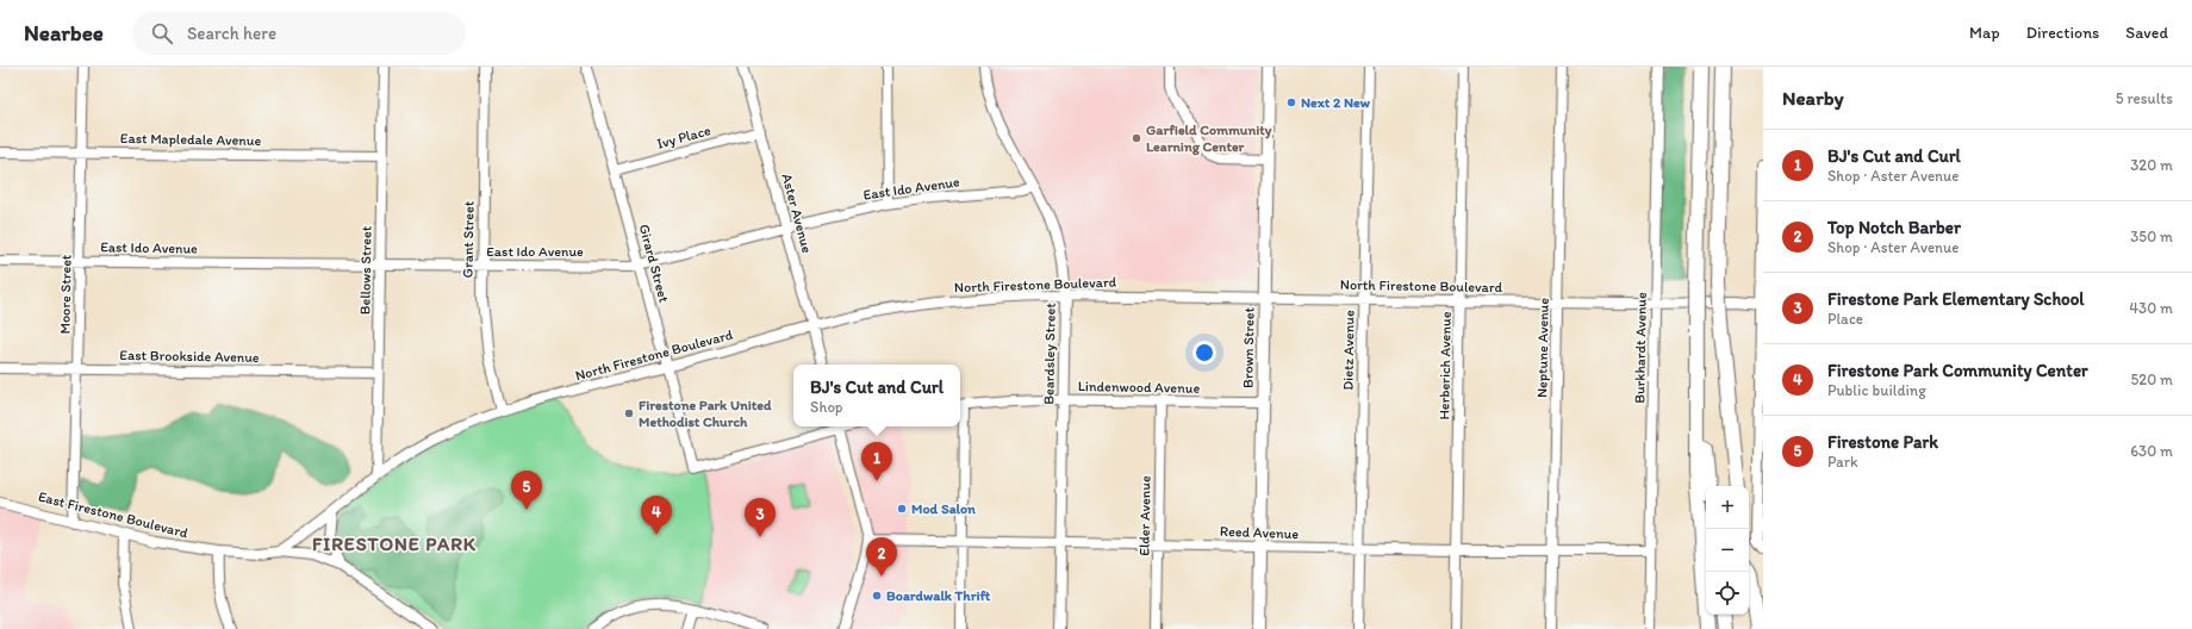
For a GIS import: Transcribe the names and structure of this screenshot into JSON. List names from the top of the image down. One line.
{"streets":{"main road":["Brown Street"],"street":["Ivy Place","East Mapledale Avenue","East Ido Avenue","Aster Avenue","Grant Street","Girard Street","Bellows Street","North Firestone Boulevard","Moore Street","Neptune Avenue","Burkhardt Avenue","Dietz Avenue","Beardsley Street","East Brookside Avenue","Herberich Avenue","Lindenwood Avenue","East Firestone Boulevard","Elder Avenue","Reed Avenue"]},"crossings":[["Ivy Place","Aster Avenue"],["Ivy Place","Girard Street"],["East Mapledale Avenue","Bellows Street"],["East Mapledale Avenue","Moore Street"],["East Ido Avenue","Aster Avenue"],["East Ido Avenue","Grant Street"],["East Ido Avenue","Girard Street"],["East Ido Avenue","Bellows Street"],["East Ido Avenue","Moore Street"],["East Ido Avenue","Beardsley Street"],["Aster Avenue","North Firestone Boulevard"],["Grant Street","North Firestone Boulevard"],["Girard Street","North Firestone Boulevard"],["Bellows Street","North Firestone Boulevard"],["Bellows Street","East Brookside Avenue"],["North Firestone Boulevard","Brown Street"],["North Firestone Boulevard","Neptune Avenue"],["North Firestone Boulevard","Burkhardt Avenue"],["North Firestone Boulevard","Dietz Avenue"],["North Firestone Boulevard","Beardsley Street"],["North Firestone Boulevard","Herberich Avenue"],["North Firestone Boulevard","East Firestone Boulevard"],["Moore Street","East Brookside Avenue"],["Moore Street","East Firestone Boulevard"],["Brown Street","Lindenwood Avenue"],["Brown Street","Reed Avenue"],["Neptune Avenue","Reed Avenue"],["Burkhardt Avenue","Reed Avenue"],["Dietz Avenue","Reed Avenue"],["Beardsley Street","Lindenwood Avenue"],["Beardsley Street","Reed Avenue"],["Herberich Avenue","Reed Avenue"],["Lindenwood Avenue","Elder Avenue"],["Elder Avenue","Reed Avenue"]],"districts":["FIRESTONE PARK"],"places":["Next 2 New","Garfield Community Learning Center","Firestone Park United Methodist Church","Mod Salon","Boardwalk Thrift"],"page":{"header":"Nearbee","search":"Search here","nav":["Map","Directions","Saved"],"heading":["Nearby","5 results"],"list":[{"mark":"1","name":"BJ's Cut and Curl","note":"Shop · Aster Avenue","value":"320 m"},{"mark":"2","name":"Top Notch Barber","note":"Shop · Aster Avenue","value":"350 m"},{"mark":"3","name":"Firestone Park Elementary School","note":"Place","value":"430 m"},{"mark":"4","name":"Firestone Park Community Center","note":"Public building","value":"520 m"},{"mark":"5","name":"Firestone Park","note":"Park","value":"630 m"}],"popup":["BJ's Cut and Curl","Shop"],"pins":["1","5","4","3","2"],"map_buttons":["+","−"]}}
